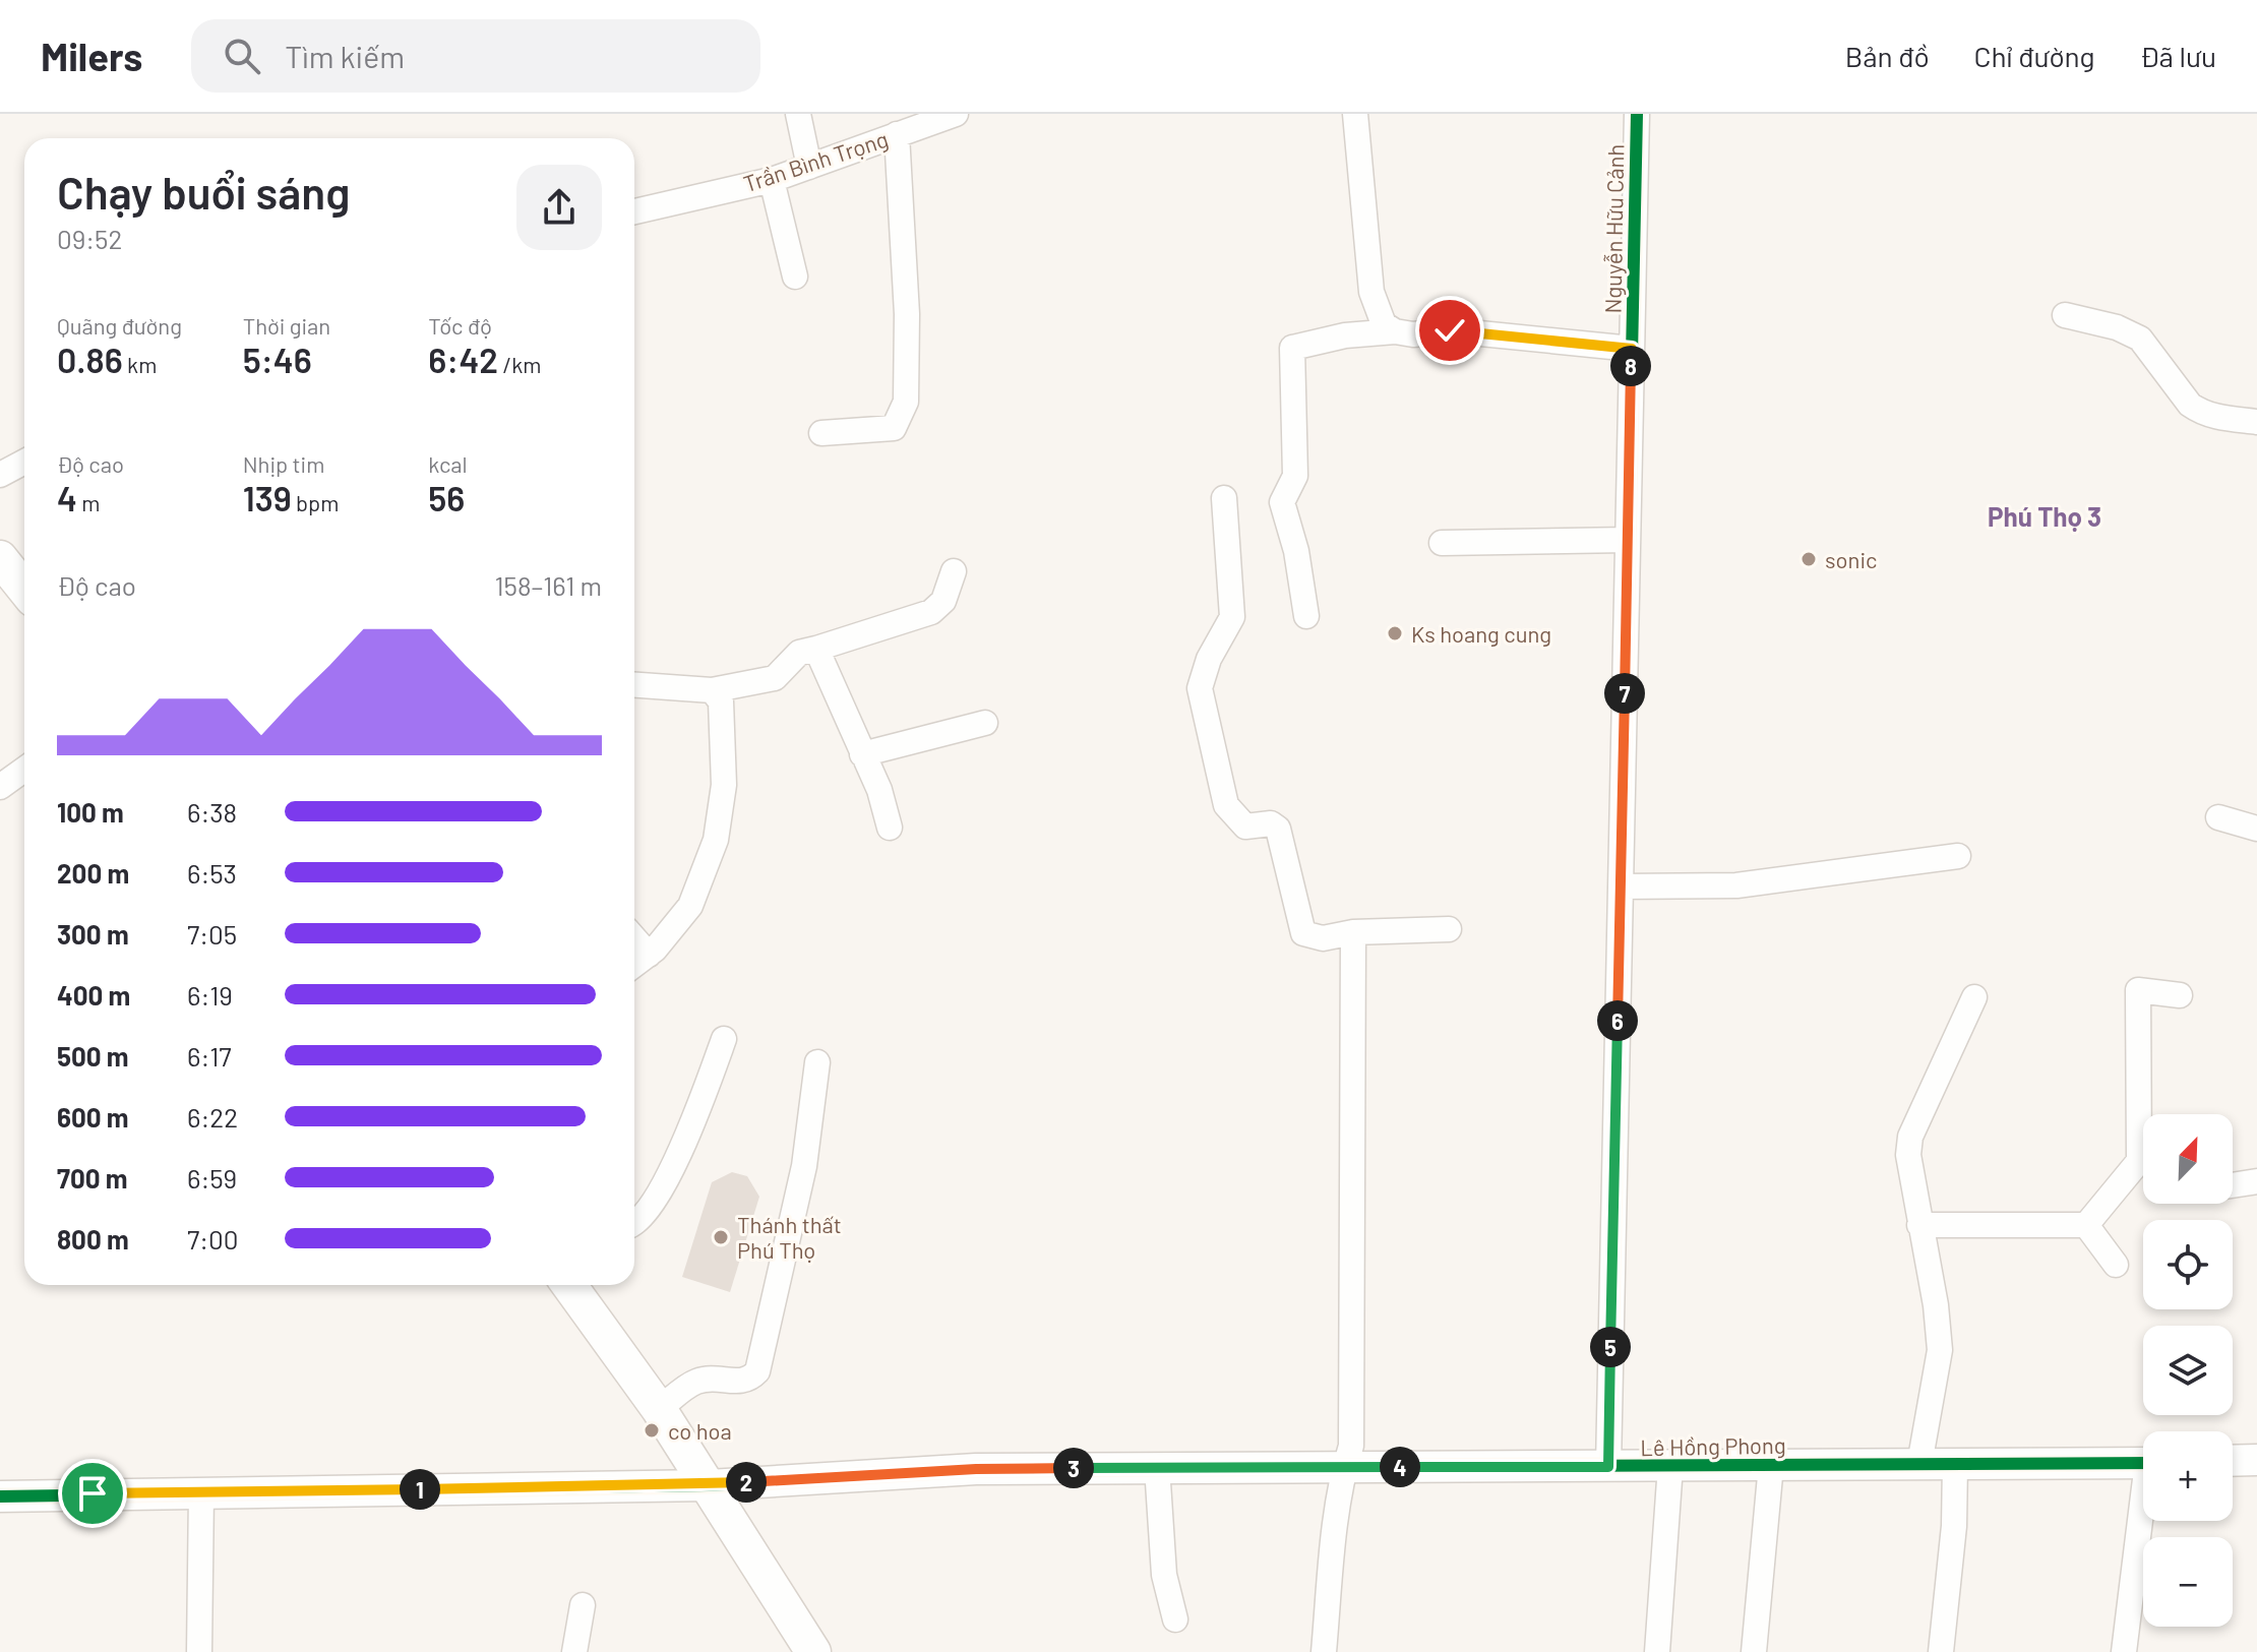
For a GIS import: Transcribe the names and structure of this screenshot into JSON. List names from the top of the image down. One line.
{"streets":{"street":["Trần Bình Trọng","Nguyễn Hữu Cảnh","Lê Hồng Phong"]},"crossings":[["Nguyễn Hữu Cảnh","Lê Hồng Phong"]],"districts":["Phú Thọ 3"],"places":["sonic","Ks hoang cung","Thánh thất Phú Thọ","co hoa"],"north":"top right","page":{"header":"Milers","search":"Tìm kiếm","nav":["Bản đồ","Chỉ đường","Đã lưu"],"heading":["Chạy buổi sáng","09:52"],"stats":[["Quãng đường","0.86 km"],["Thời gian","5:46"],["Tốc độ","6:42 /km"],["Độ cao","4 m"],["Nhịp tim","139 bpm"],["kcal","56"]],"pins":["8","7","6","5","4","3","2","1"],"chart":["Độ cao","158–161 m"],"list":[{"name":"100 m","note":"6:38"},{"name":"200 m","note":"6:53"},{"name":"300 m","note":"7:05"},{"name":"400 m","note":"6:19"},{"name":"500 m","note":"6:17"},{"name":"600 m","note":"6:22"},{"name":"700 m","note":"6:59"},{"name":"800 m","note":"7:00"}],"map_buttons":["+","−"]}}
